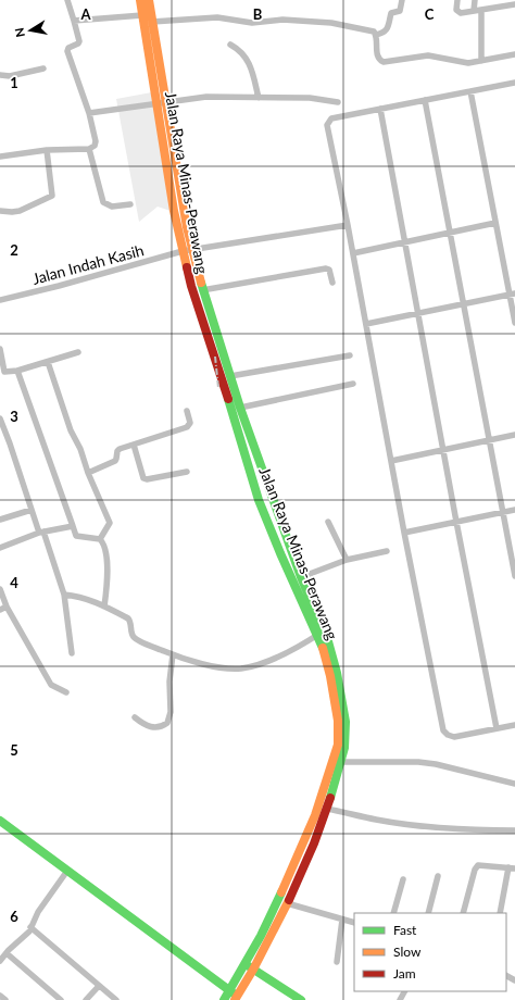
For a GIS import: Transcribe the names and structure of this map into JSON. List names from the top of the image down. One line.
{"streets":{"main road":["Jalan Raya Minas-Perawang"],"street":["Jalan Indah Kasih"]},"crossings":[["Jalan Raya Minas-Perawang","Jalan Indah Kasih"]],"legend":["Fast","Slow","Jam"],"north":"left","grid":{"columns":["A","B","C"],"rows":["1","2","3","4","5","6"]}}
